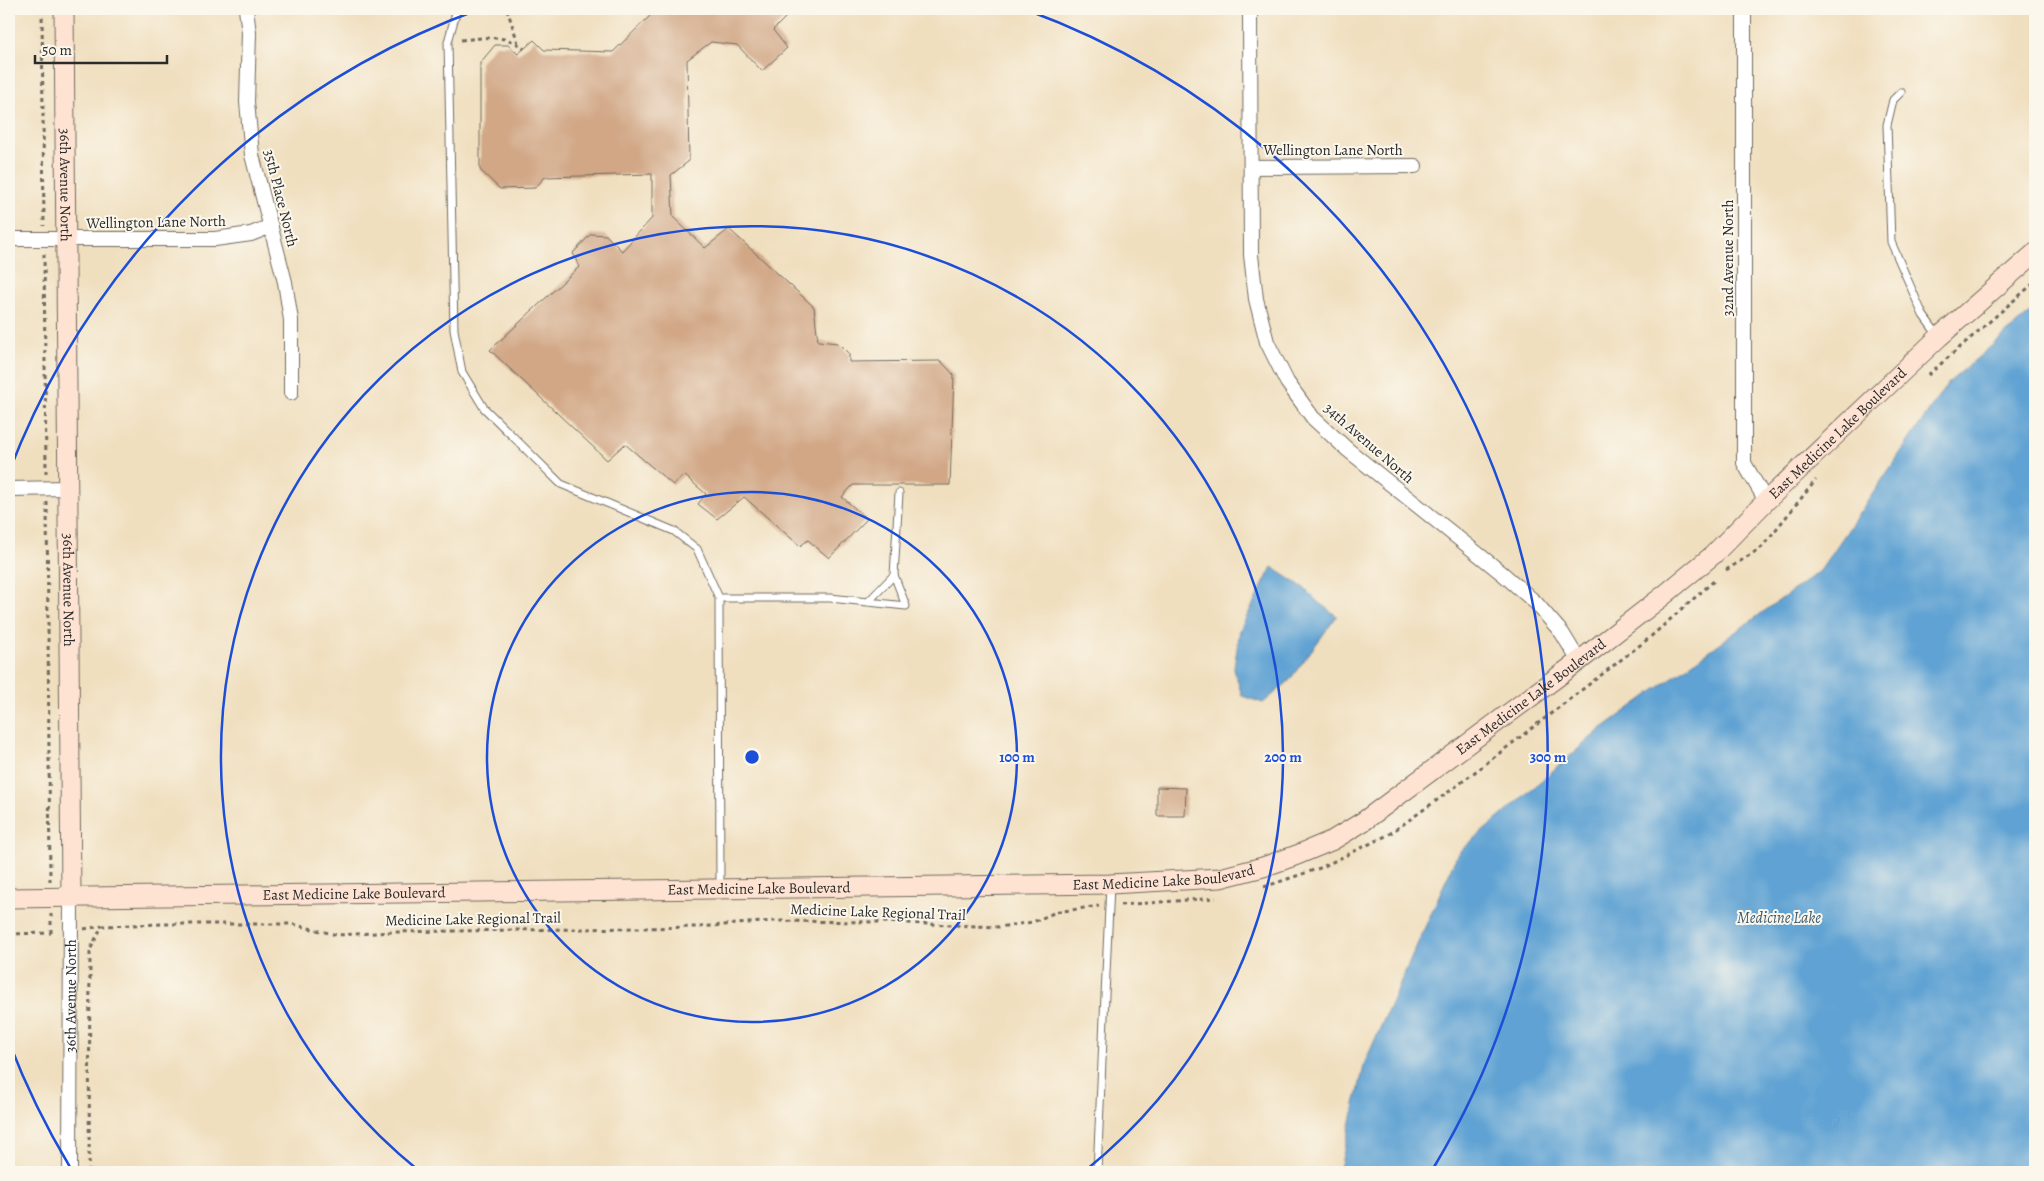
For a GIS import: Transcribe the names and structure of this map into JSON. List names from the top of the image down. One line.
{"streets":{"street":["Wellington Lane North","36th Avenue North","35th Place North","32nd Avenue North","East Medicine Lake Boulevard","34th Avenue North"],"path":["Medicine Lake Regional Trail"]},"crossings":[["Wellington Lane North","36th Avenue North"],["Wellington Lane North","35th Place North"],["Wellington Lane North","34th Avenue North"],["36th Avenue North","East Medicine Lake Boulevard"],["32nd Avenue North","East Medicine Lake Boulevard"],["East Medicine Lake Boulevard","34th Avenue North"]],"water":["Medicine Lake"],"scale_bar":"50 m","rings":["100 m","200 m","300 m"]}
